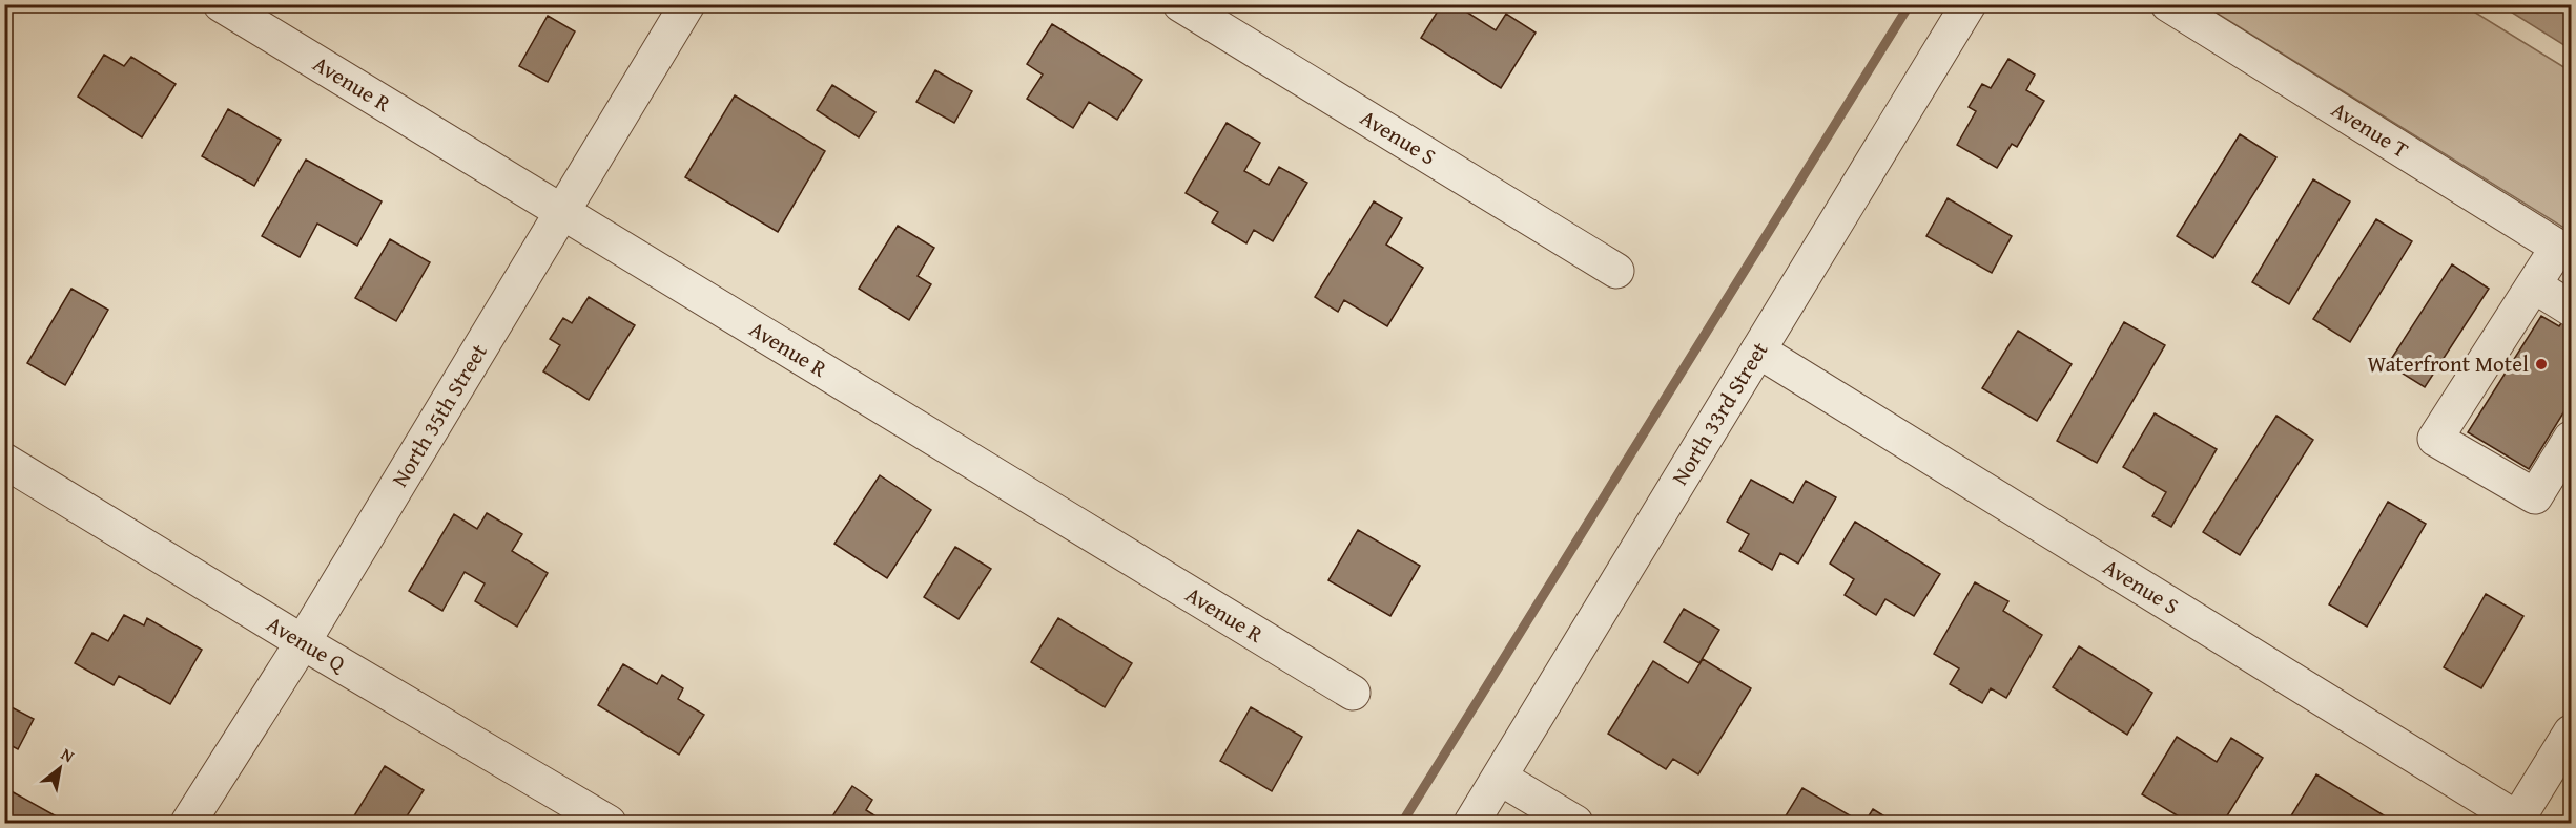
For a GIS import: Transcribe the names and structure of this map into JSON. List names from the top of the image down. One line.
{"streets":{"street":["Avenue R","Avenue T","Avenue S","North 33rd Street","North 35th Street","Avenue Q"]},"crossings":[["Avenue R","North 35th Street"],["Avenue S","North 33rd Street"],["North 35th Street","Avenue Q"]],"places":["Waterfront Motel"],"north":"top right"}
